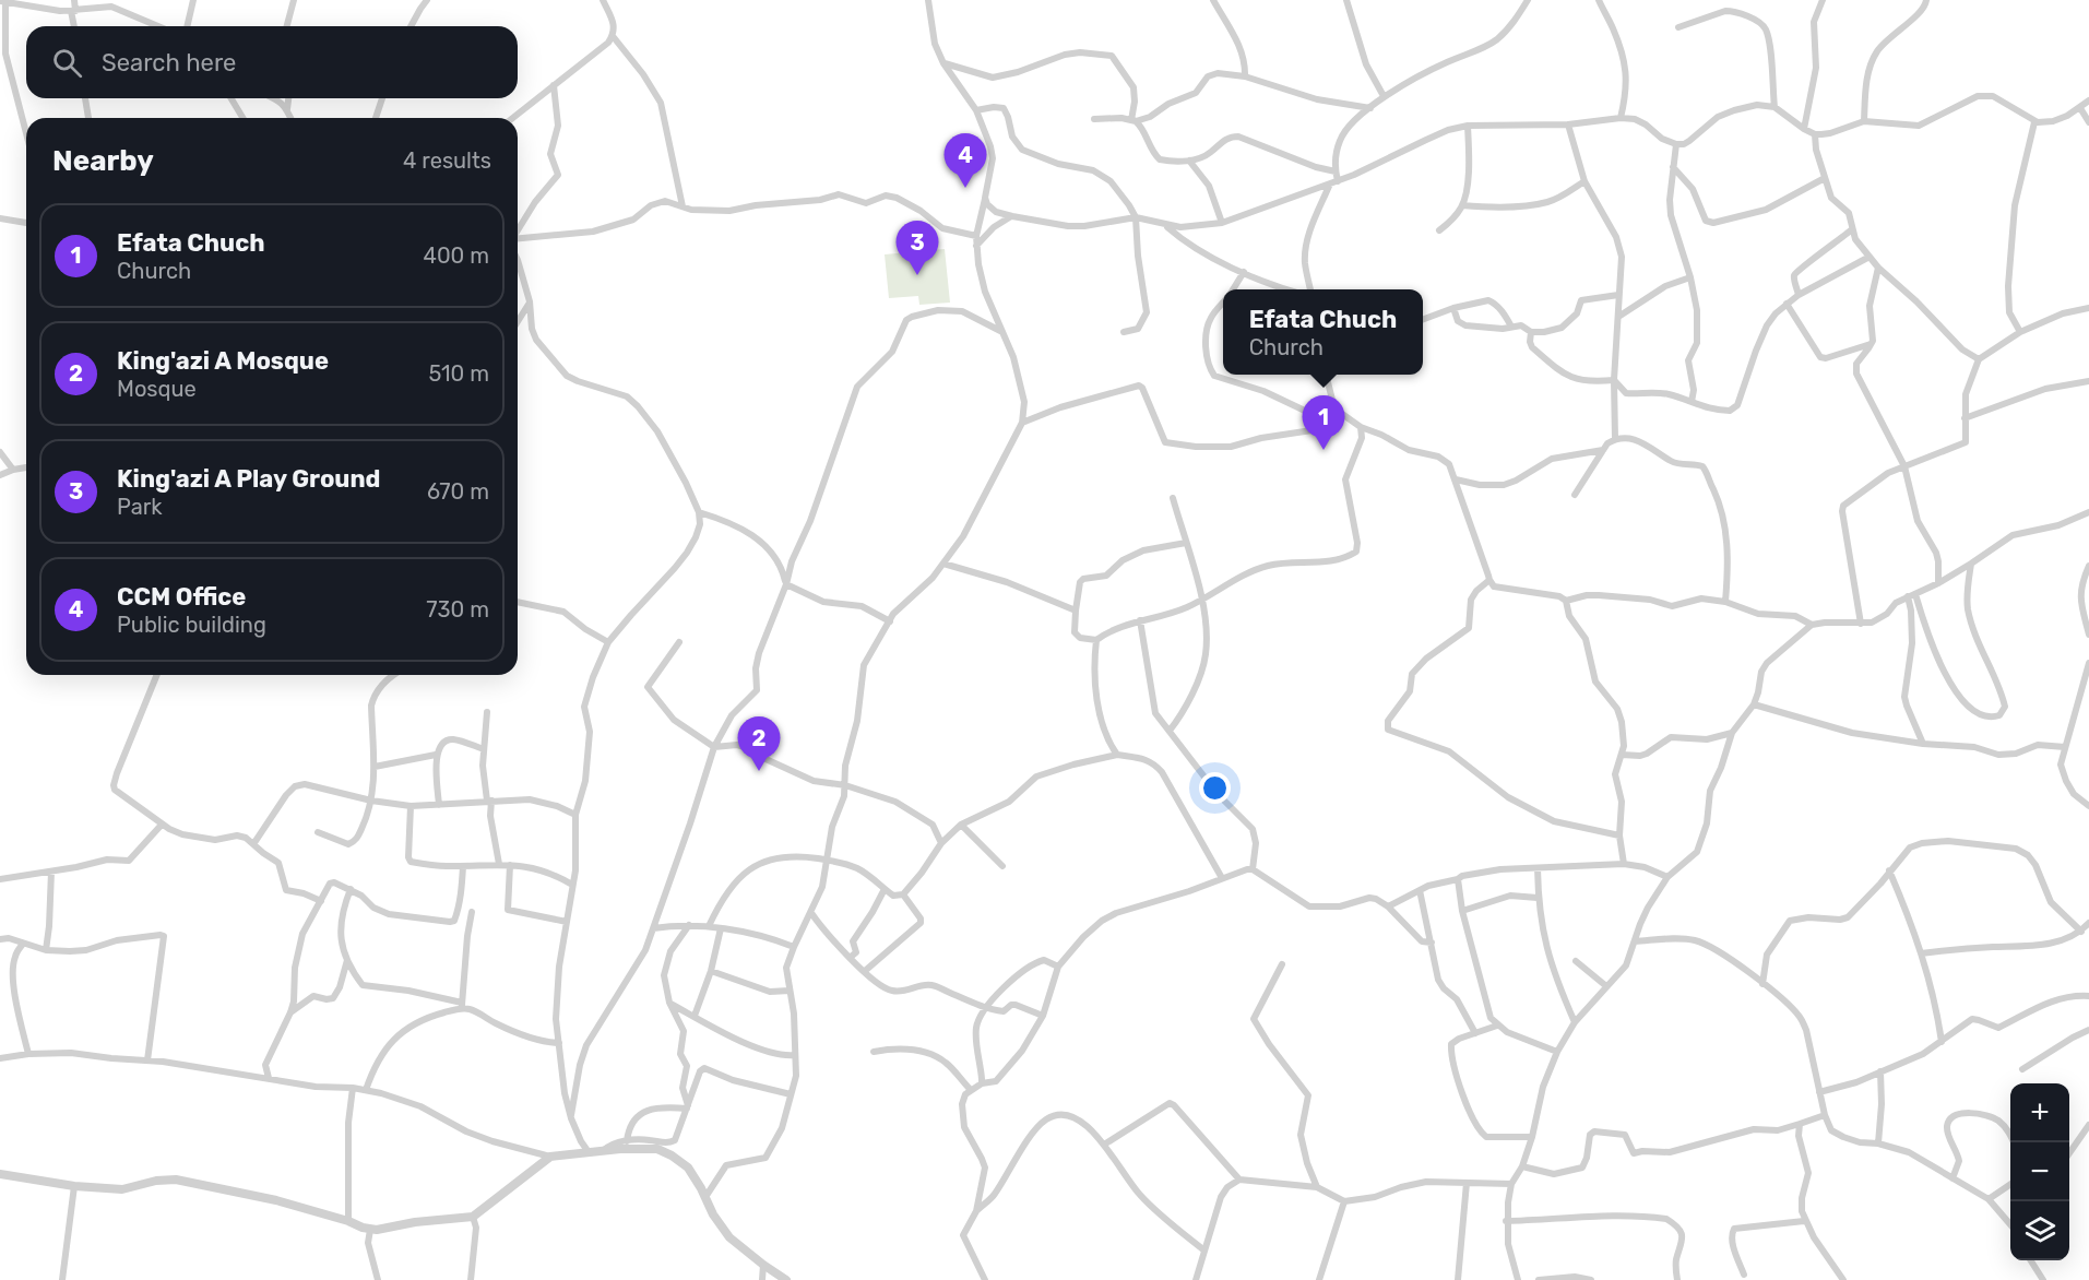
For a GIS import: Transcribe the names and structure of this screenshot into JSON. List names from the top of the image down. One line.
{"page":{"search":"Search here","heading":["Nearby","4 results"],"pins":["4","3","1","2"],"list":[{"mark":"1","name":"Efata Chuch","note":"Church","value":"400 m"},{"mark":"2","name":"King'azi A Mosque","note":"Mosque","value":"510 m"},{"mark":"3","name":"King'azi A Play Ground","note":"Park","value":"670 m"},{"mark":"4","name":"CCM Office","note":"Public building","value":"730 m"}],"popup":["Efata Chuch","Church"],"map_buttons":["+","−"]}}
